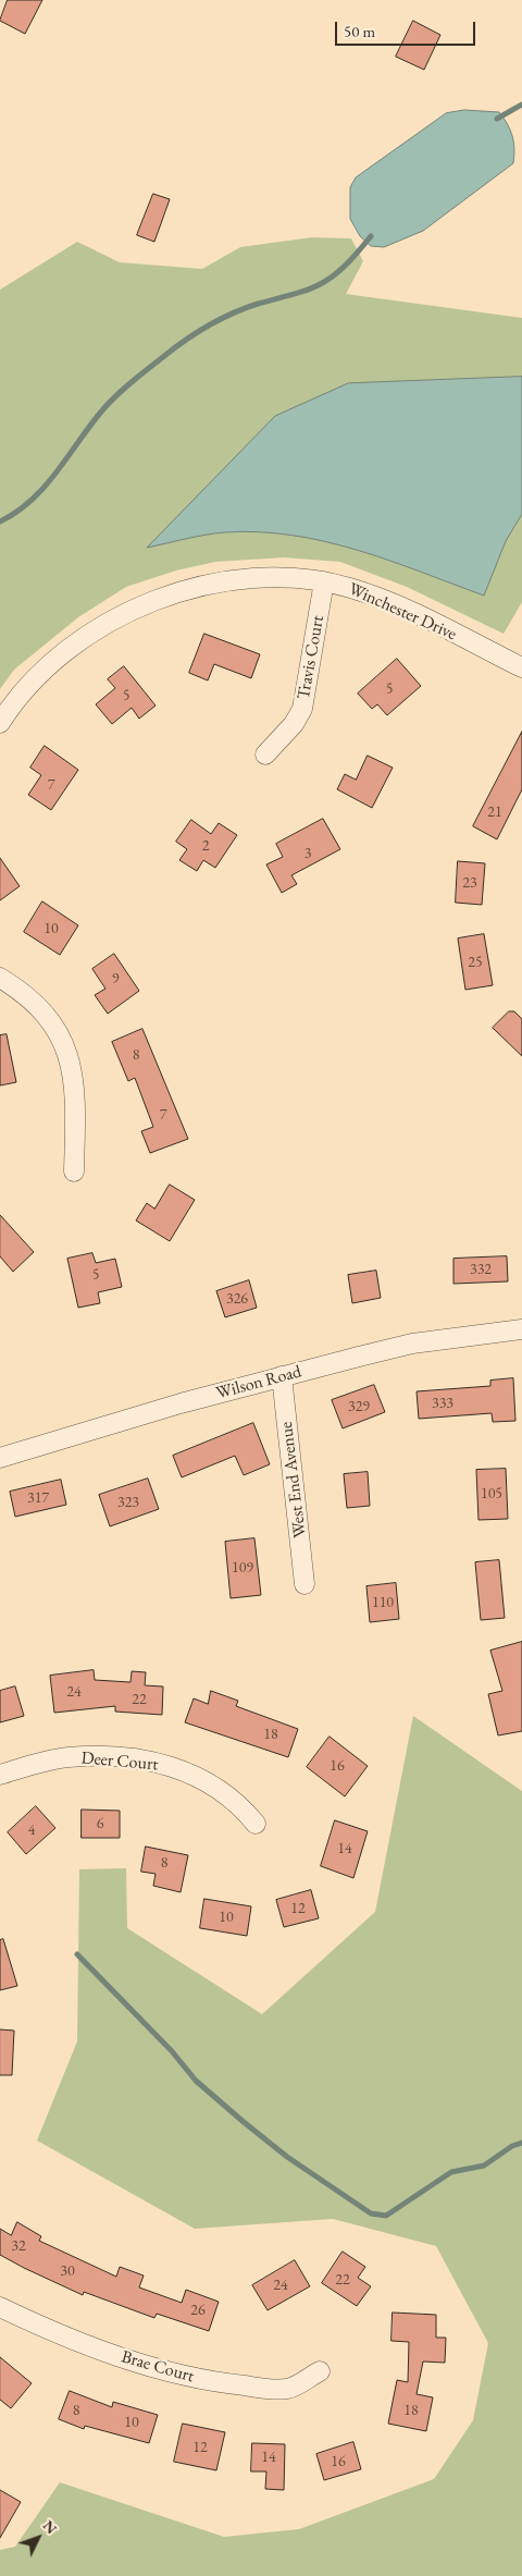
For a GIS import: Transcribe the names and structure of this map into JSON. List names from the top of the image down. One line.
{"streets":{"street":["Winchester Drive","Travis Court","Wilson Road","West End Avenue","Deer Court","Brae Court"]},"crossings":[["Winchester Drive","Travis Court"],["Wilson Road","West End Avenue"]],"house_numbers":["5","5","7","21","2","3","23","10","25","9","8","7","332","5","326","333","329","105","317","323","109","110","24","22","18","16","6","4","14","8","12","10","32","30","22","24","26","8","18","10","12","14","16"],"scale_bar":"50 m","north":"top right"}
